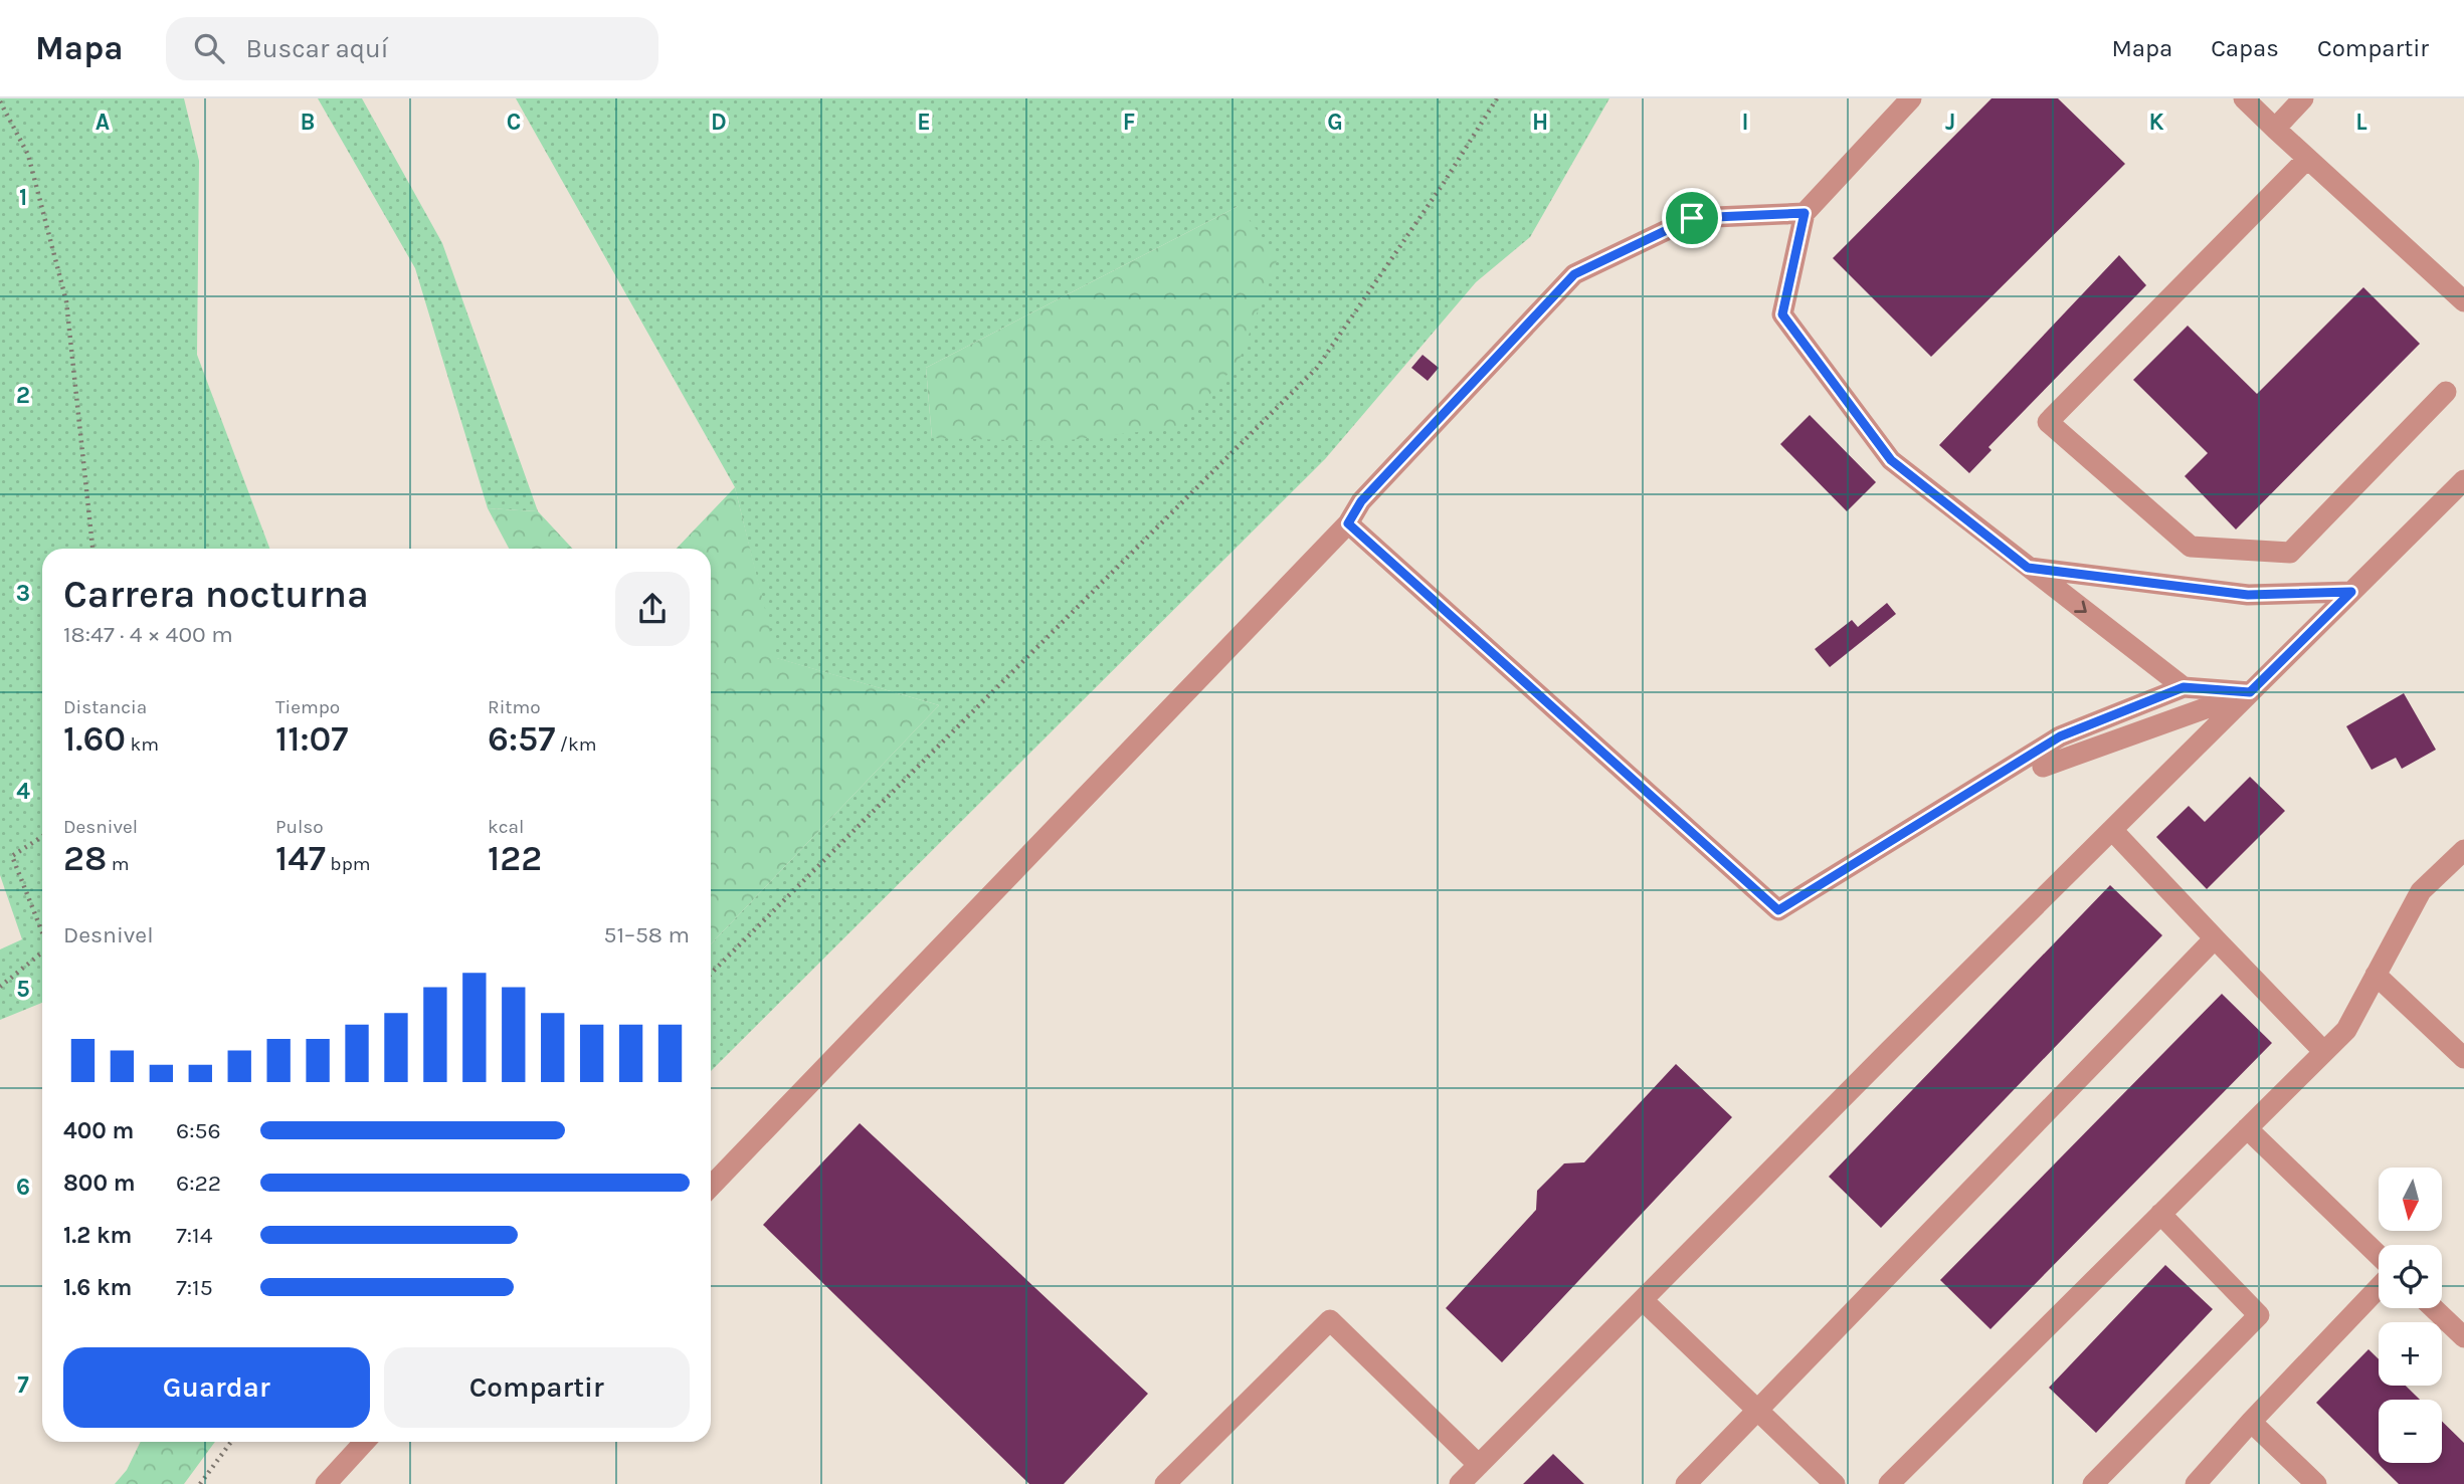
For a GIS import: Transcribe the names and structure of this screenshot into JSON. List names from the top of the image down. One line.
{"north":"bottom","page":{"header":"Mapa","search":"Buscar aquí","nav":["Mapa","Capas","Compartir"],"heading":["Carrera nocturna","18:47 · 4 × 400 m"],"stats":[["Distancia","1.60 km"],["Tiempo","11:07"],["Ritmo","6:57 /km"],["Desnivel","28 m"],["Pulso","147 bpm"],["kcal","122"]],"chart":["Desnivel","51–58 m"],"list":[{"name":"400 m","note":"6:56"},{"name":"800 m","note":"6:22"},{"name":"1.2 km","note":"7:14"},{"name":"1.6 km","note":"7:15"}],"map_buttons":["+","−"],"buttons":["Guardar","Compartir"]},"grid":{"columns":["A","B","C","D","E","F","G","H","I","J","K","L"],"rows":["1","2","3","4","5","6","7"]}}
